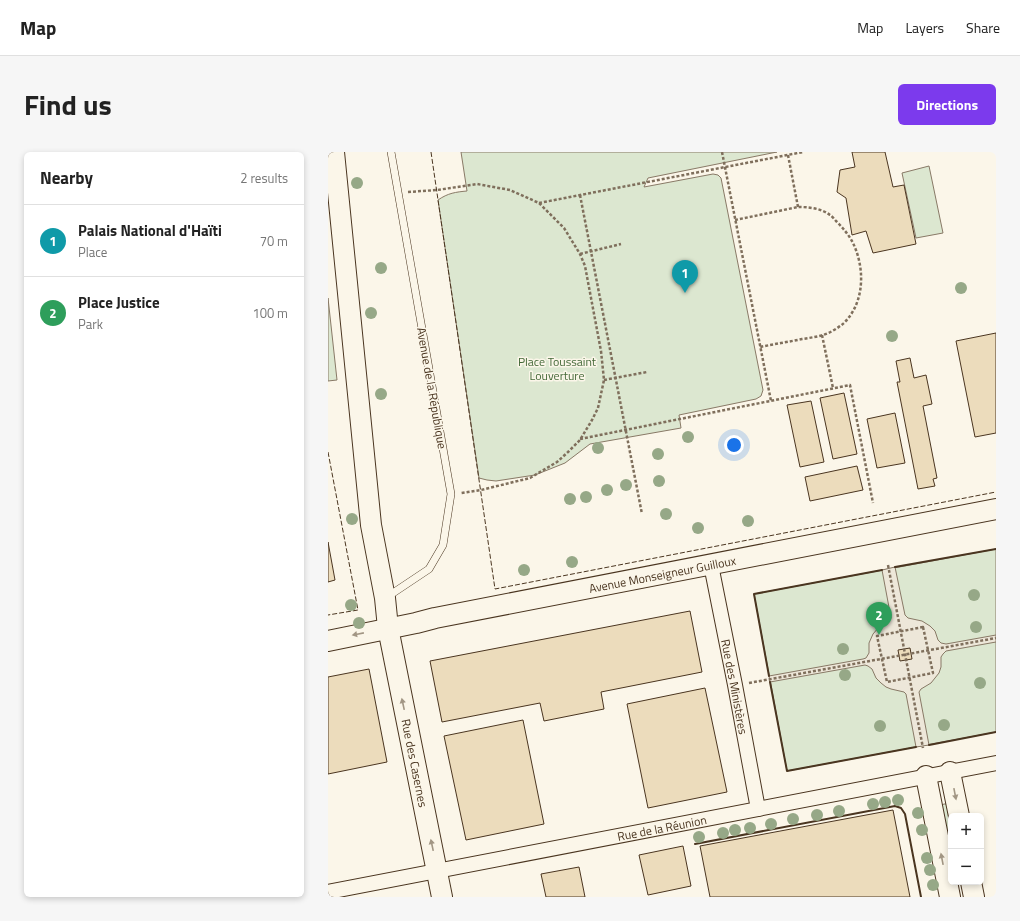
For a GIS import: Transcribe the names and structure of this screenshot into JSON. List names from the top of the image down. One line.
{"streets":{"street":["Avenue Monseigneur Guilloux","Rue des Ministères","Rue des Casernes","Rue de la Réunion"],"lane":["Avenue de la République"]},"crossings":[["Avenue Monseigneur Guilloux","Rue des Ministères"],["Avenue Monseigneur Guilloux","Rue des Casernes"],["Rue des Ministères","Rue de la Réunion"],["Rue des Casernes","Rue de la Réunion"]],"one_way":["Rue des Casernes"],"parks":["Place Toussaint Louverture"],"page":{"header":"Map","nav":["Map","Layers","Share"],"title":"Find us","buttons":"Directions","heading":["Nearby","2 results"],"list":[{"mark":"1","name":"Palais National d'Haïti","note":"Place","value":"70 m"},{"mark":"2","name":"Place Justice","note":"Park","value":"100 m"}],"pins":["1","2"],"map_buttons":["+","−"]}}
